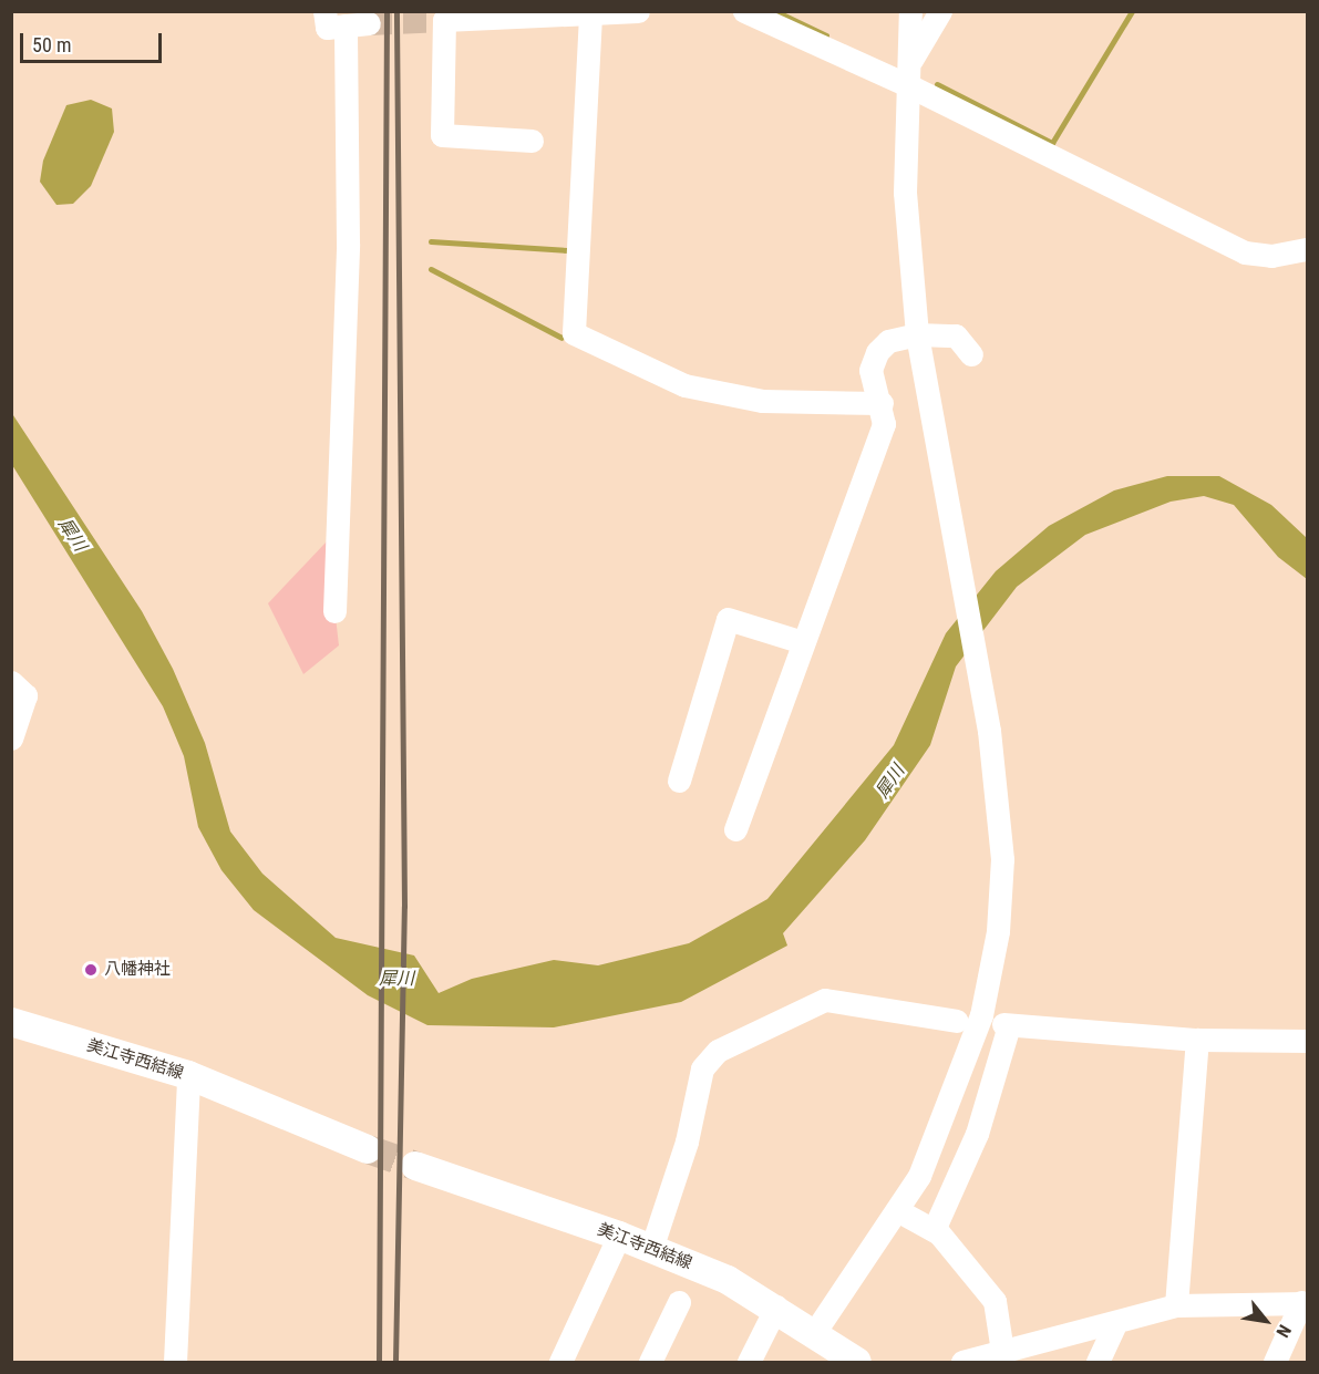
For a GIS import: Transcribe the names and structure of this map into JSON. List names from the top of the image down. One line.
{"streets":{"main road":["美江寺西結線"]},"water":["犀川"],"places":["八幡神社"],"scale_bar":"50 m","north":"bottom right"}
